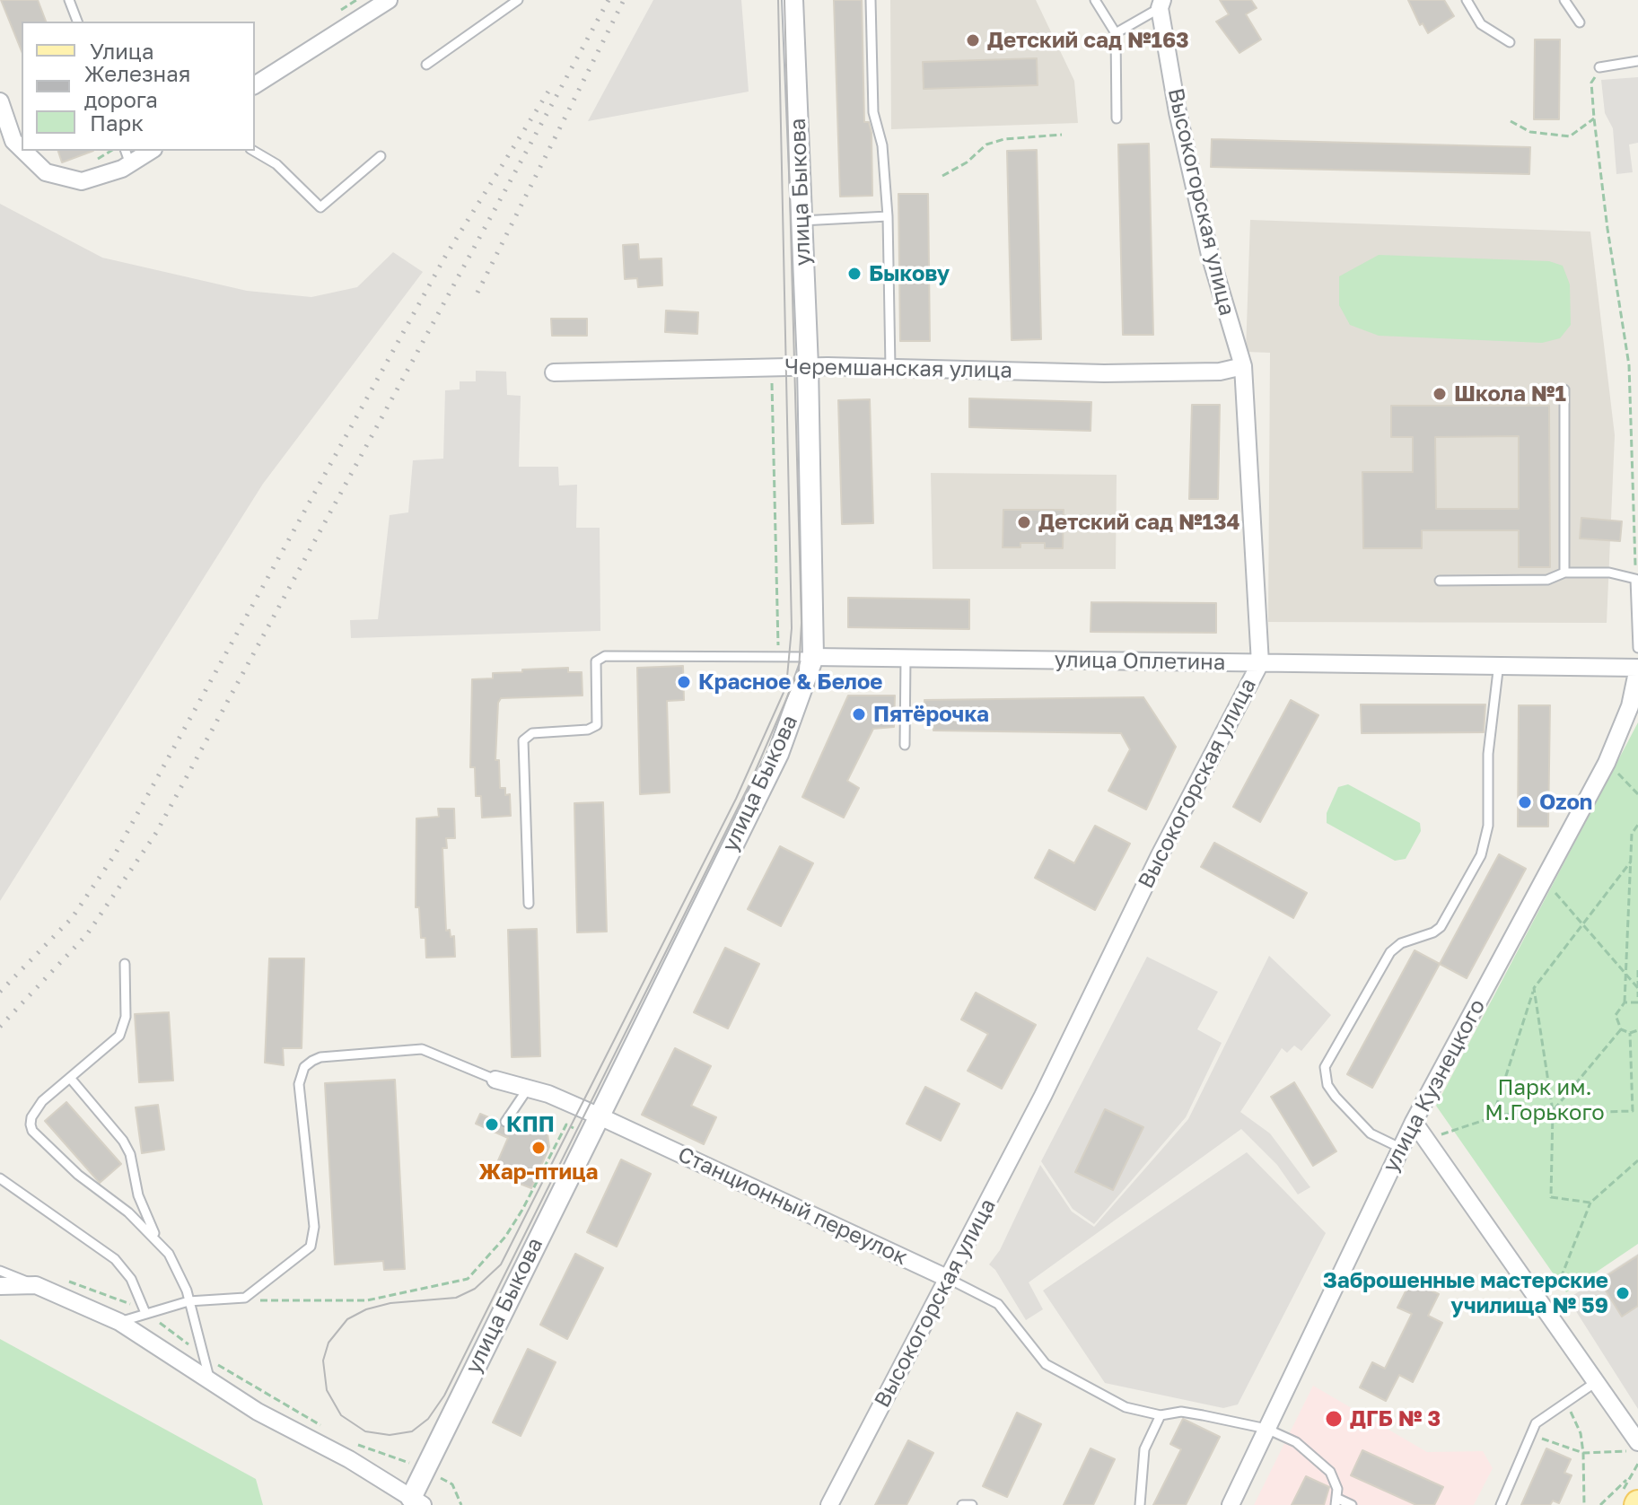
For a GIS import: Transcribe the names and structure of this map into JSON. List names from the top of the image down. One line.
{"streets":{"street":["улица Быкова","Высокогорская улица","Черемшанская улица","улица Оплетина","улица Кузнецкого","Станционный переулок"]},"crossings":[["улица Быкова","Черемшанская улица"],["улица Быкова","улица Оплетина"],["улица Быкова","Станционный переулок"],["Высокогорская улица","Черемшанская улица"],["Высокогорская улица","улица Оплетина"],["Высокогорская улица","Станционный переулок"],["улица Оплетина","улица Кузнецкого"],["улица Кузнецкого","Станционный переулок"]],"parks":["Парк им. М.Горького"],"places":["Детский сад №163","Быкову","Школа №1","Детский сад №134","Красное & Белое","Пятёрочка","Ozon","КПП","Жар-птица","Заброшенные мастерские училища № 59","ДГБ № 3"],"legend":["Улица","Железная дорога","Парк"]}
